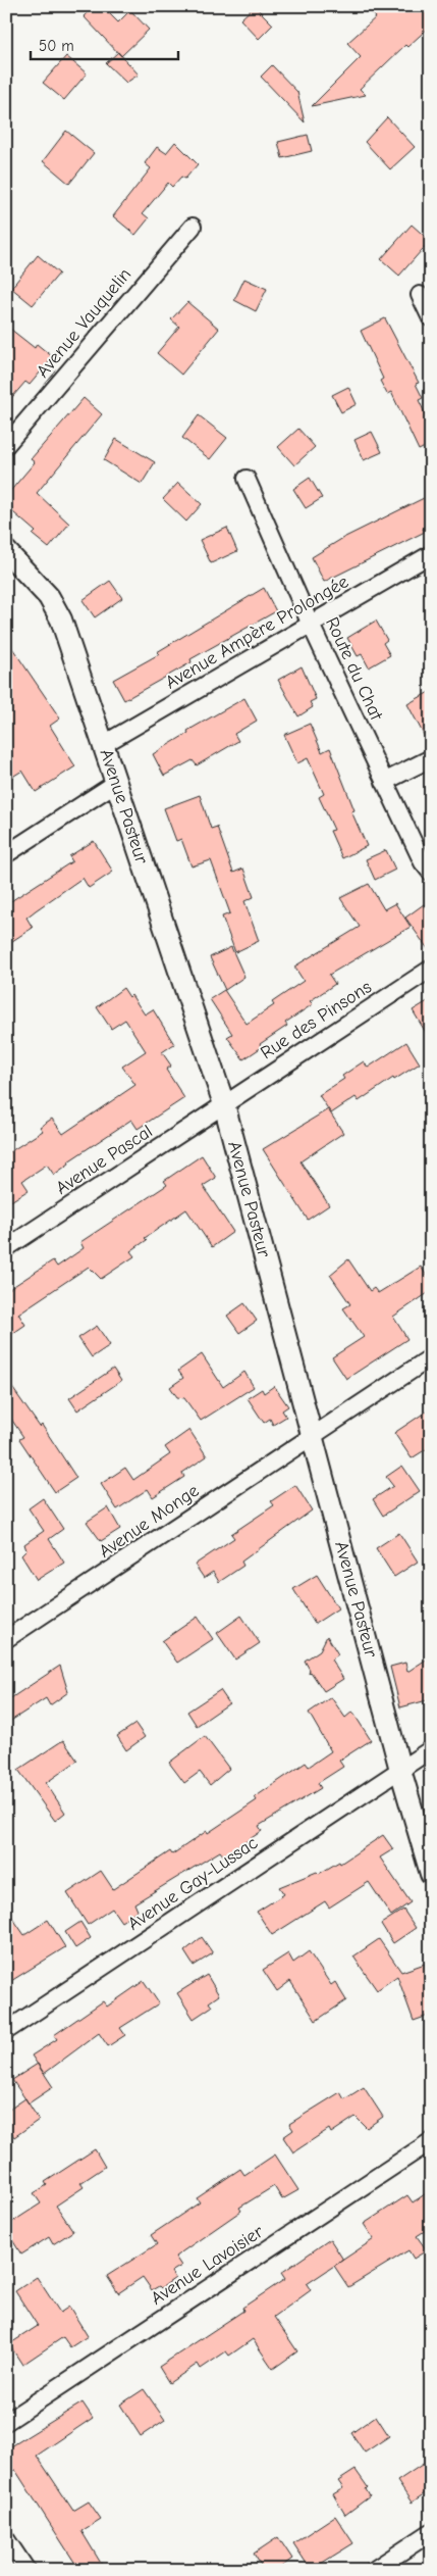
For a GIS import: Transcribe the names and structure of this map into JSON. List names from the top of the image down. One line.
{"streets":{"street":["Avenue Vauquelin","Avenue Ampère Prolongée","Route du Chat","Avenue Pasteur","Rue des Pinsons","Avenue Pascal","Avenue Monge","Avenue Gay-Lussac","Avenue Lavoisier"]},"crossings":[["Avenue Ampère Prolongée","Route du Chat"],["Avenue Ampère Prolongée","Avenue Pasteur"],["Avenue Pasteur","Rue des Pinsons"],["Avenue Pasteur","Avenue Pascal"],["Avenue Pasteur","Avenue Monge"],["Avenue Pasteur","Avenue Gay-Lussac"],["Rue des Pinsons","Avenue Pascal"]],"scale_bar":"50 m"}
